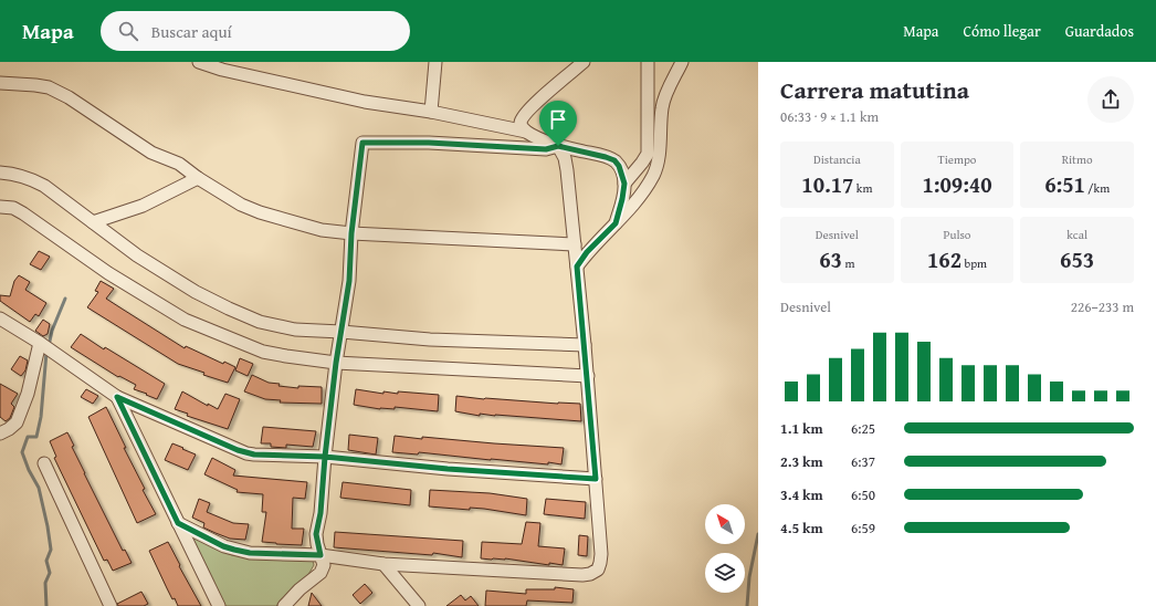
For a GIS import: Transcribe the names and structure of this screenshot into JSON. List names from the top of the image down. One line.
{"north":"top left","page":{"header":"Mapa","search":"Buscar aquí","nav":["Mapa","Cómo llegar","Guardados"],"heading":["Carrera matutina","06:33 · 9 × 1.1 km"],"stats":[["Distancia","10.17 km"],["Tiempo","1:09:40"],["Ritmo","6:51 /km"],["Desnivel","63 m"],["Pulso","162 bpm"],["kcal","653"]],"chart":["Desnivel","226–233 m"],"list":[{"name":"1.1 km","note":"6:25"},{"name":"2.3 km","note":"6:37"},{"name":"3.4 km","note":"6:50"},{"name":"4.5 km","note":"6:59"}]}}
